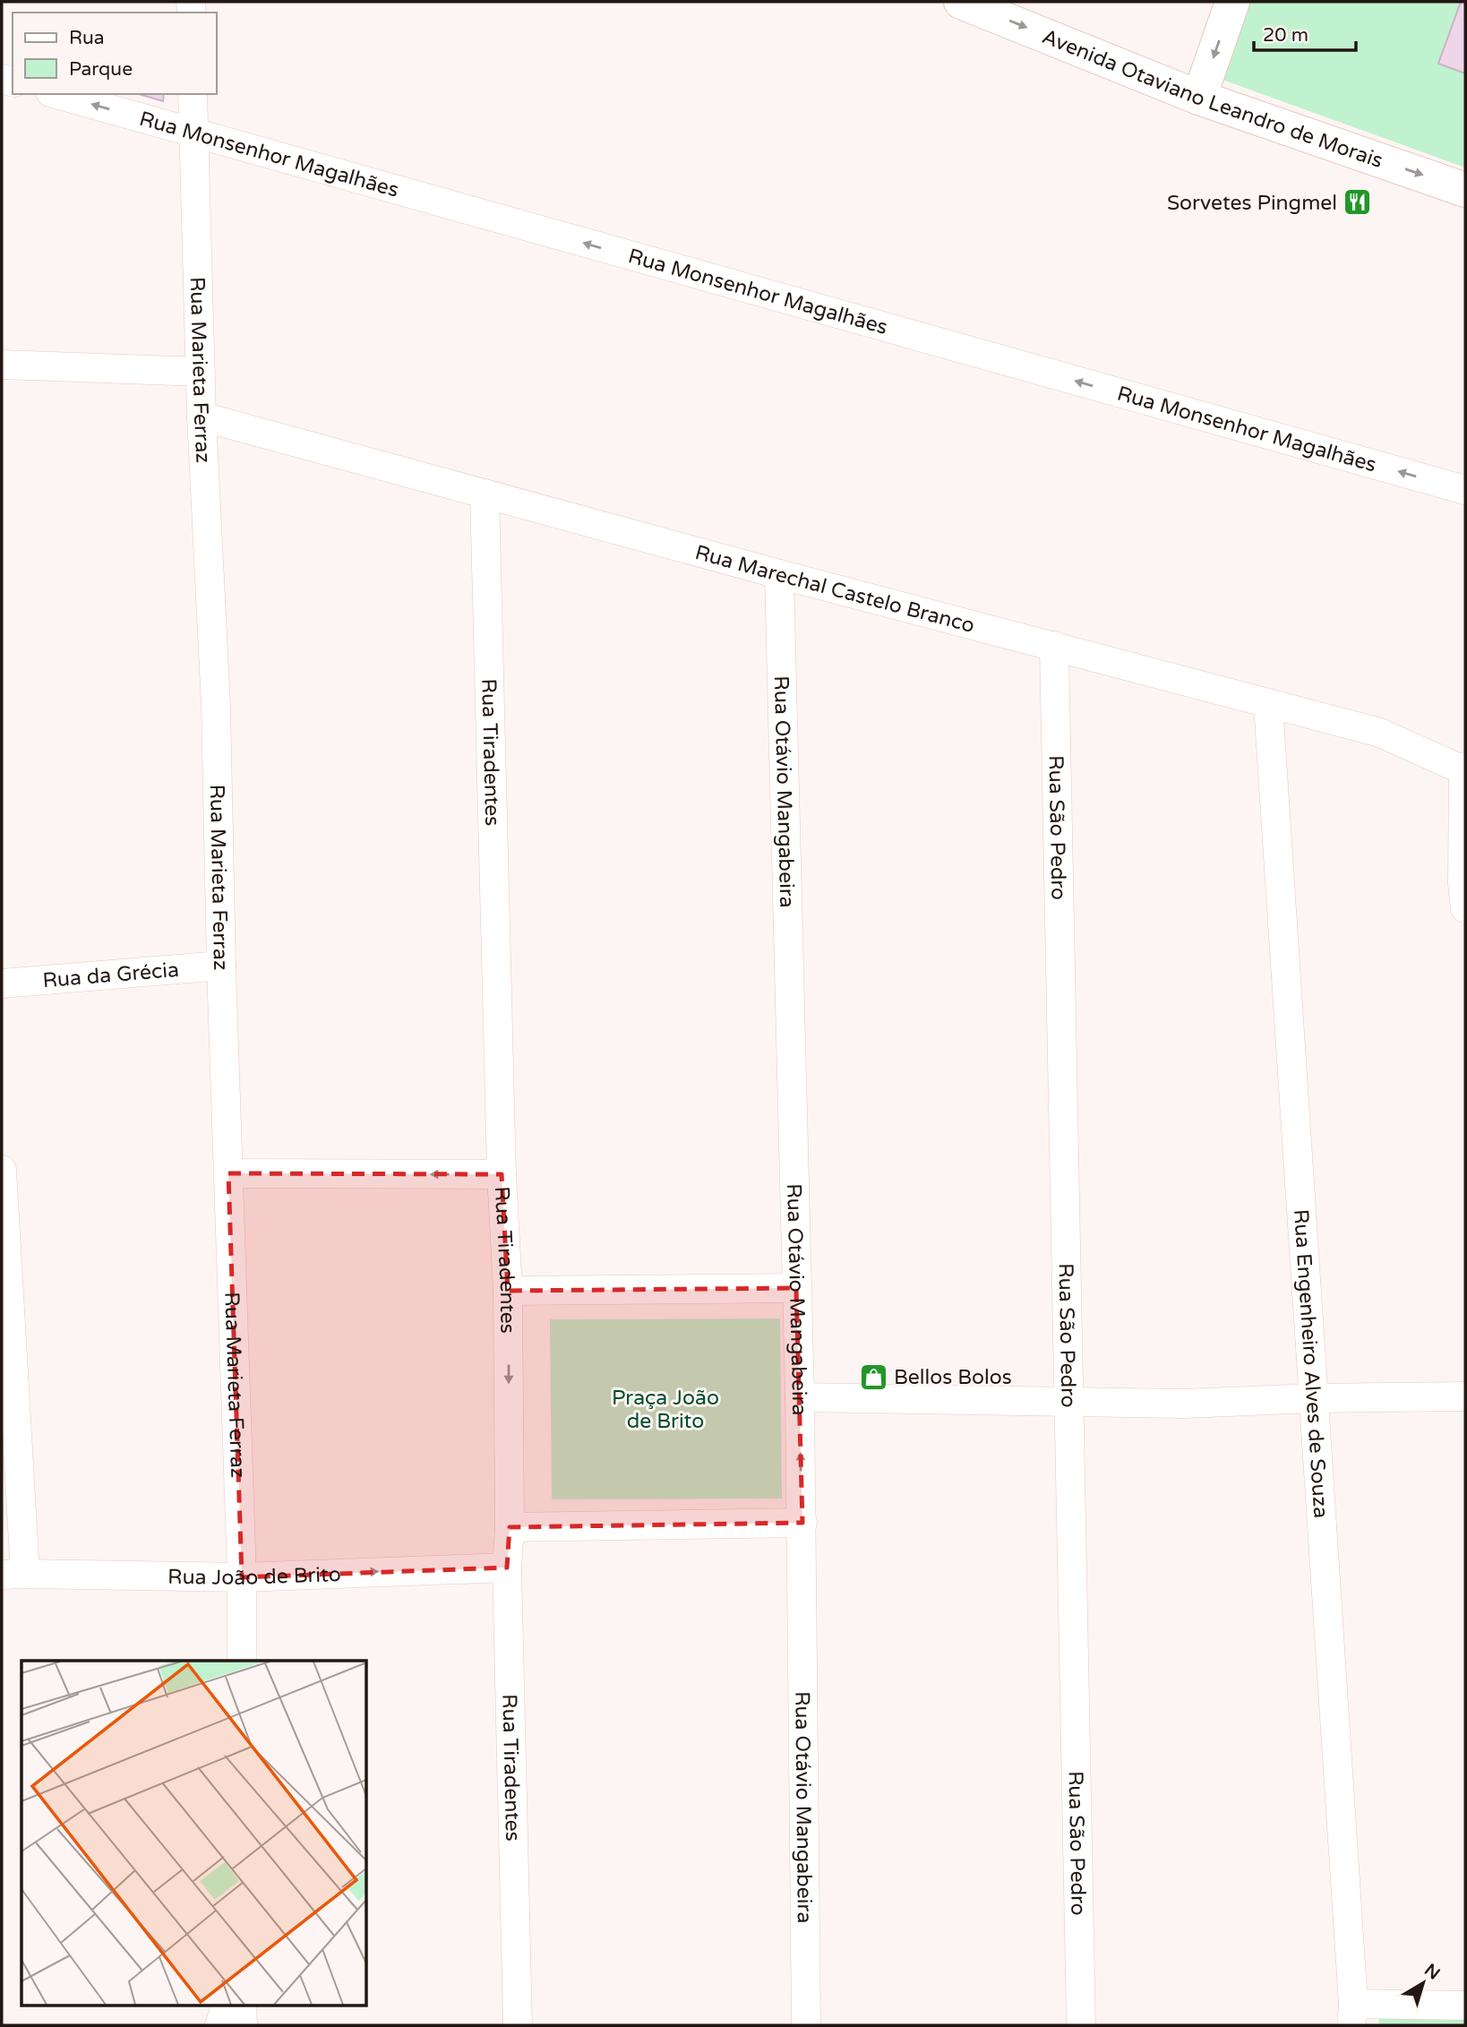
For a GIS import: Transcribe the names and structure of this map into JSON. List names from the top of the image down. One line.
{"streets":{"street":["Avenida Otaviano Leandro de Morais","Rua Monsenhor Magalhães","Rua Marieta Ferraz","Rua Marechal Castelo Branco","Rua Tiradentes","Rua Otávio Mangabeira","Rua São Pedro","Rua da Grécia","Rua Engenheiro Alves de Souza","Rua João de Brito"]},"crossings":[["Rua Monsenhor Magalhães","Rua Marieta Ferraz"],["Rua Marieta Ferraz","Rua Marechal Castelo Branco"],["Rua Marieta Ferraz","Rua da Grécia"],["Rua Marieta Ferraz","Rua João de Brito"],["Rua Marechal Castelo Branco","Rua Tiradentes"],["Rua Marechal Castelo Branco","Rua Otávio Mangabeira"],["Rua Marechal Castelo Branco","Rua São Pedro"],["Rua Marechal Castelo Branco","Rua Engenheiro Alves de Souza"],["Rua Tiradentes","Rua João de Brito"]],"one_way":["Avenida Otaviano Leandro de Morais","Rua Monsenhor Magalhães","Rua João de Brito"],"parks":["Praça João de Brito"],"places":{"restaurant":["Sorvetes Pingmel"],"shop":["Bellos Bolos"]},"legend":["Rua","Parque"],"scale_bar":"20 m","north":"top right"}
